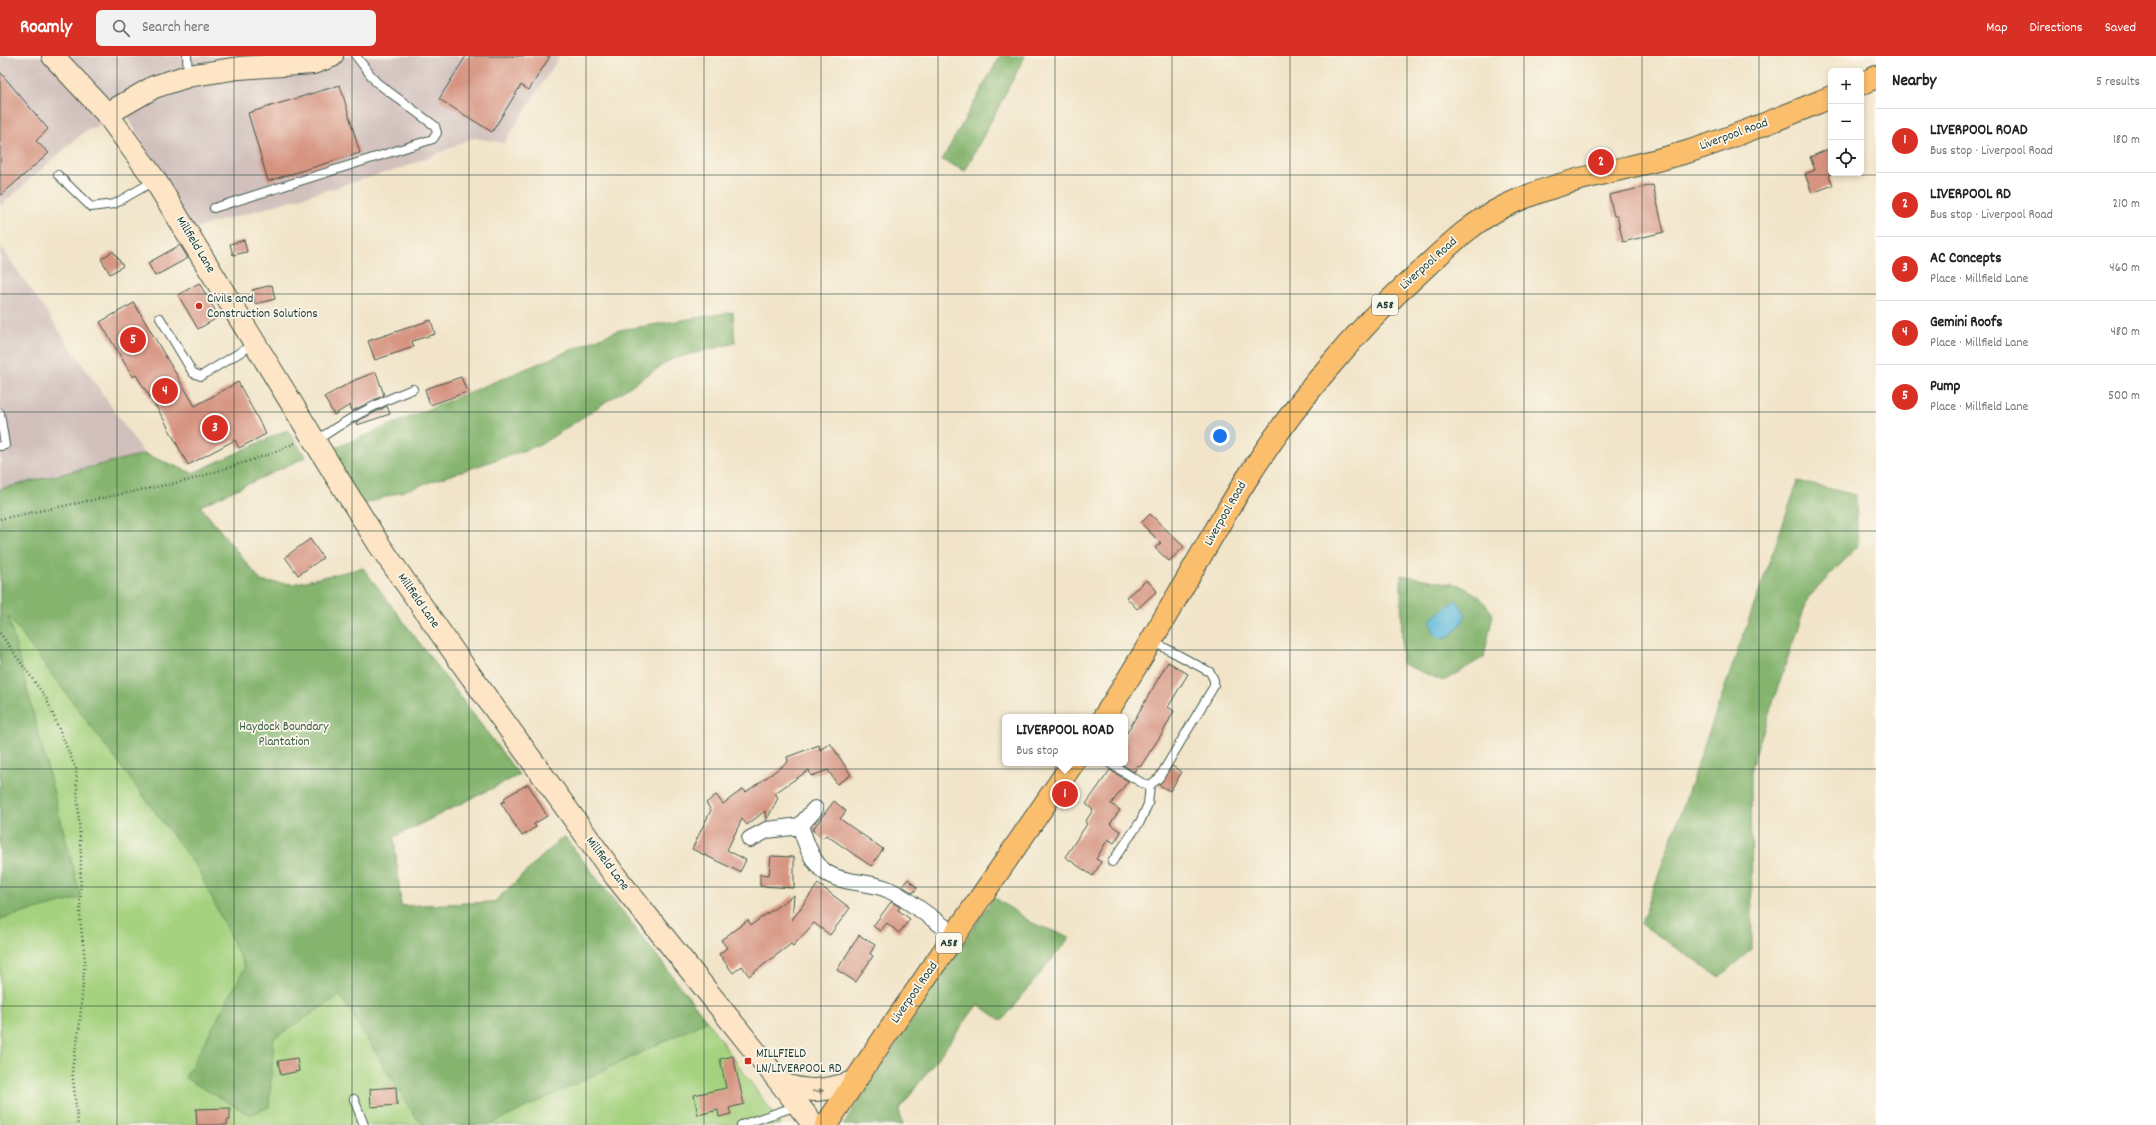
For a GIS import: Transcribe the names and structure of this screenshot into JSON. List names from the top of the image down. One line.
{"streets":{"highway":["Liverpool Road","A58"],"street":["Millfield Lane"]},"parks":["Haydock Boundary Plantation"],"places":{"other":["Civils and Construction Solutions"],"transit":["MILLFIELD LN/LIVERPOOL RD"]},"page":{"header":"Roamly","search":"Search here","nav":["Map","Directions","Saved"],"heading":["Nearby","5 results"],"map_buttons":["+","−"],"list":[{"mark":"1","name":"LIVERPOOL ROAD","note":"Bus stop · Liverpool Road","value":"180 m"},{"mark":"2","name":"LIVERPOOL RD","note":"Bus stop · Liverpool Road","value":"210 m"},{"mark":"3","name":"AC Concepts","note":"Place · Millfield Lane","value":"460 m"},{"mark":"4","name":"Gemini Roofs","note":"Place · Millfield Lane","value":"480 m"},{"mark":"5","name":"Pump","note":"Place · Millfield Lane","value":"500 m"}],"pins":["2","5","4","3","1"],"popup":["LIVERPOOL ROAD","Bus stop"]}}
